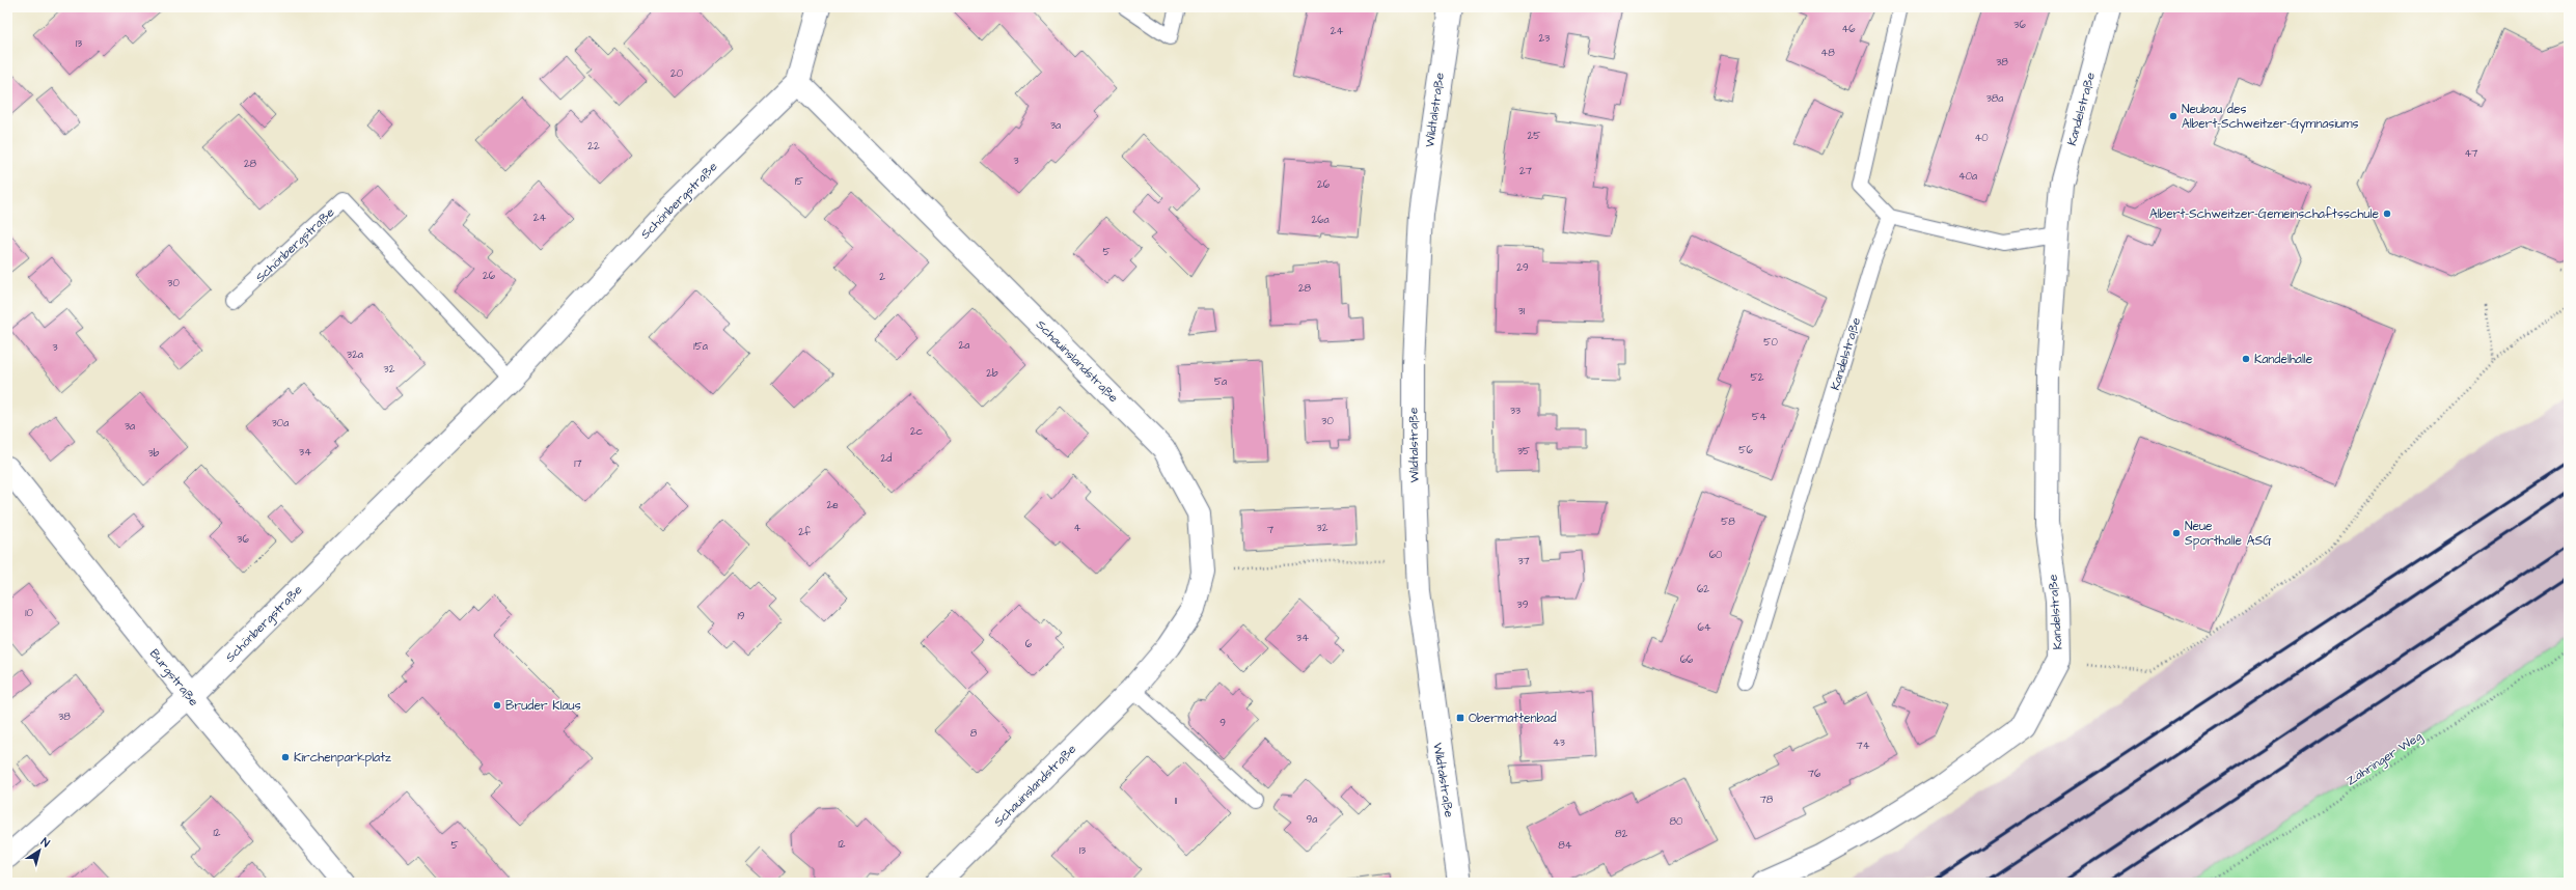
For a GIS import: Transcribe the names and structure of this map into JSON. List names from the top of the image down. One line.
{"streets":{"street":["Kandelstraße","Wildtalstraße","Schönbergstraße","Schauinslandstraße","Burgstraße"],"path":["Zähringer Weg"]},"crossings":[["Schönbergstraße","Schauinslandstraße"],["Schönbergstraße","Burgstraße"]],"places":{"other":["Neubau des Albert-Schweitzer-Gymnasiums","Albert-Schweitzer-Gemeinschaftsschule","Kandelhalle","Neue Sporthalle ASG","Bruder Klaus","Kirchenparkplatz"],"transit":["Obermattenbad"]},"house_numbers":["36","46","24","23","13","48","38","20","38a","3a","25","40","22","47","3","28","27","40a","15","26","24","26a","5","29","26","2","30","28","31","50","2a","15a","3","32a","32","2b","52","5a","33","54","30","30a","3a","2c","56","35","34","3b","2d","17","2e","58","4","32","7","2f","36","60","37","62","39","10","19","64","34","6","66","38","9","8","43","74","76","78","11","9a","80","12","82","12","5","84","13"],"north":"top right"}
